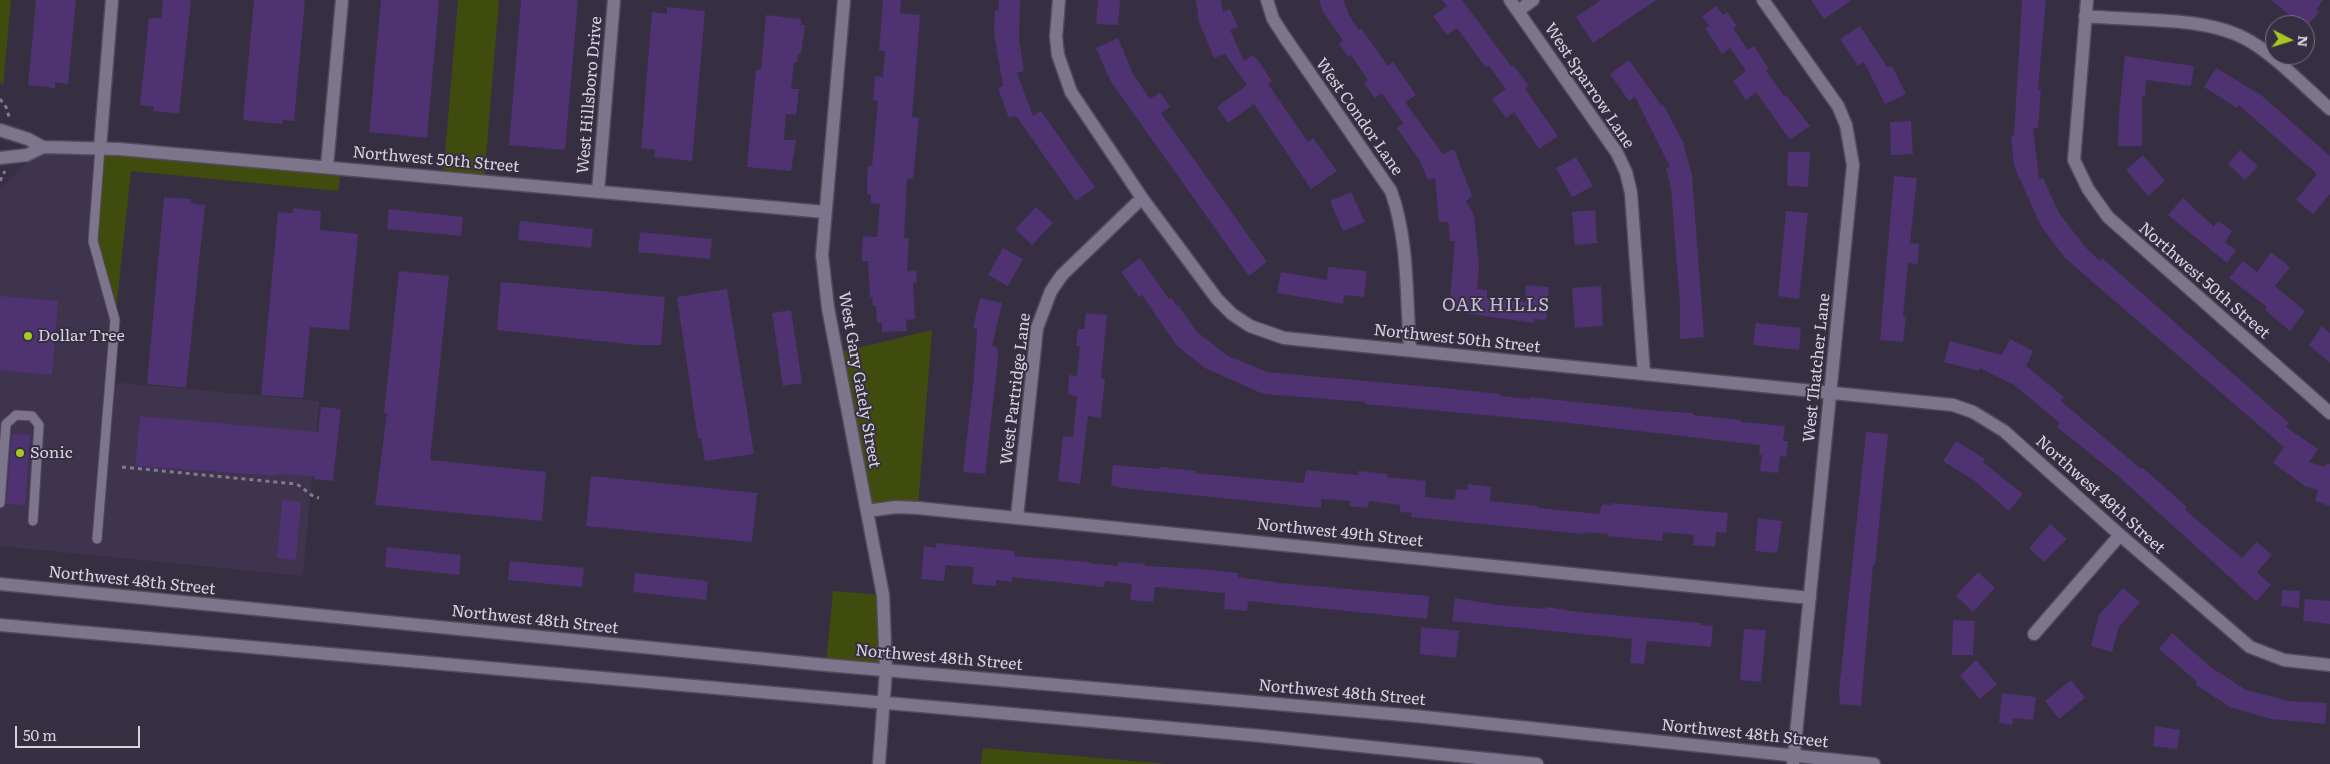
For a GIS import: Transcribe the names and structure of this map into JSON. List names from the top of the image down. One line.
{"streets":{"street":["West Sparrow Lane","West Hillsboro Drive","West Condor Lane","Northwest 50th Street","West Thatcher Lane","West Gary Gately Street","West Partridge Lane","Northwest 49th Street","Northwest 48th Street"]},"crossings":[["West Sparrow Lane","Northwest 50th Street"],["West Hillsboro Drive","Northwest 50th Street"],["West Condor Lane","Northwest 50th Street"],["Northwest 50th Street","West Thatcher Lane"],["Northwest 50th Street","West Gary Gately Street"],["Northwest 50th Street","West Partridge Lane"],["Northwest 50th Street","Northwest 49th Street"],["West Thatcher Lane","Northwest 49th Street"],["West Thatcher Lane","Northwest 48th Street"],["West Gary Gately Street","Northwest 49th Street"],["West Gary Gately Street","Northwest 48th Street"],["West Partridge Lane","Northwest 49th Street"]],"districts":["OAK HILLS"],"places":["Dollar Tree","Sonic"],"scale_bar":"50 m","north":"right"}
